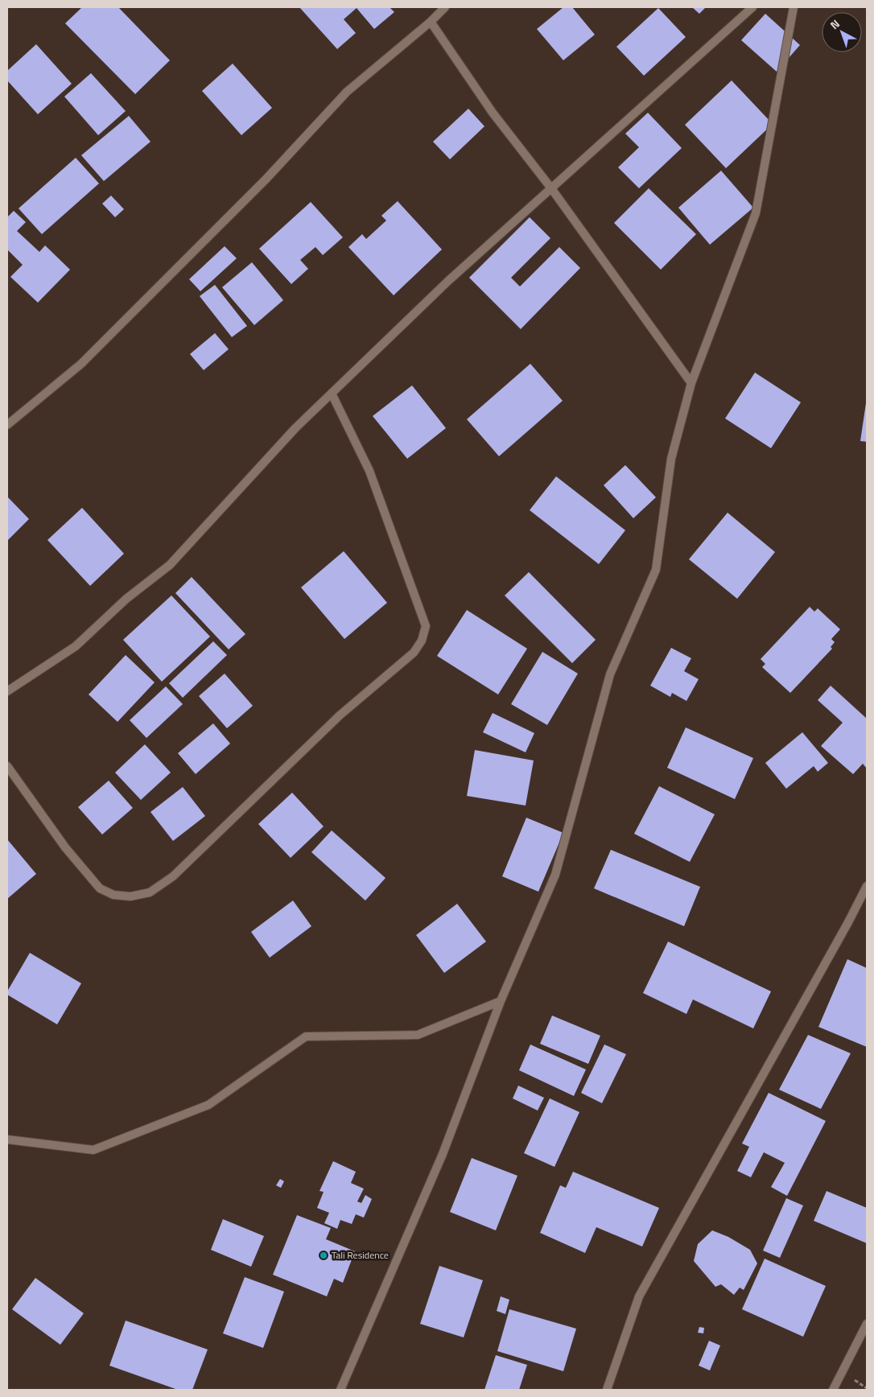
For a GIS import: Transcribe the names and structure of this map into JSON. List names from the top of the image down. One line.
{"places":["Tali Residence"],"north":"top left"}
